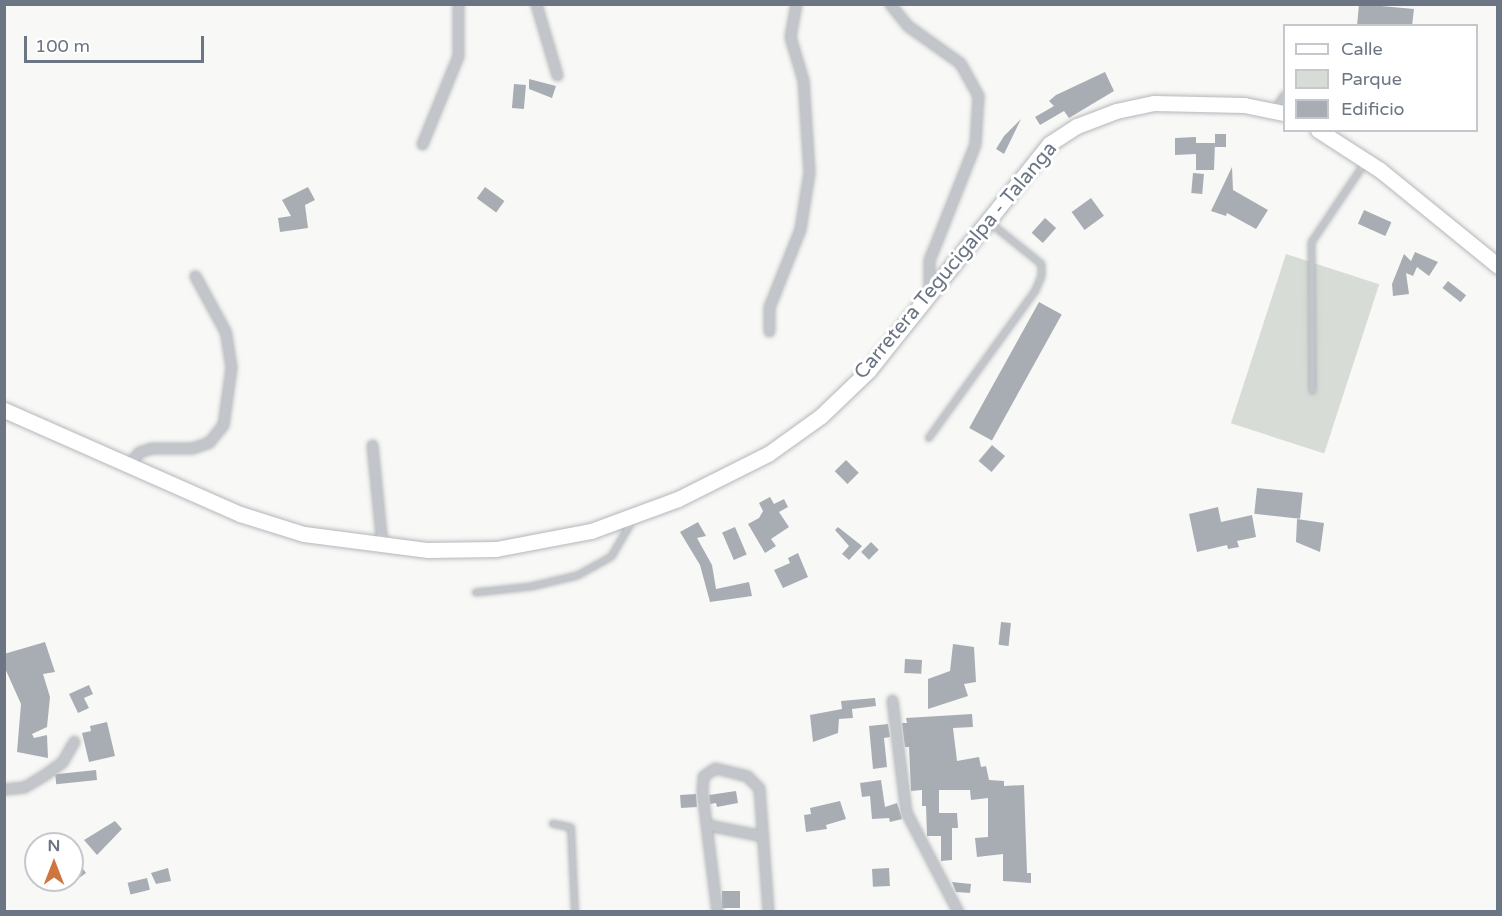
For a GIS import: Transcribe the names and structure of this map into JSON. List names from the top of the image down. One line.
{"streets":{"main road":["Carretera Tegucigalpa - Talanga"]},"legend":["Calle","Parque","Edificio"],"scale_bar":"100 m","north":"top"}
